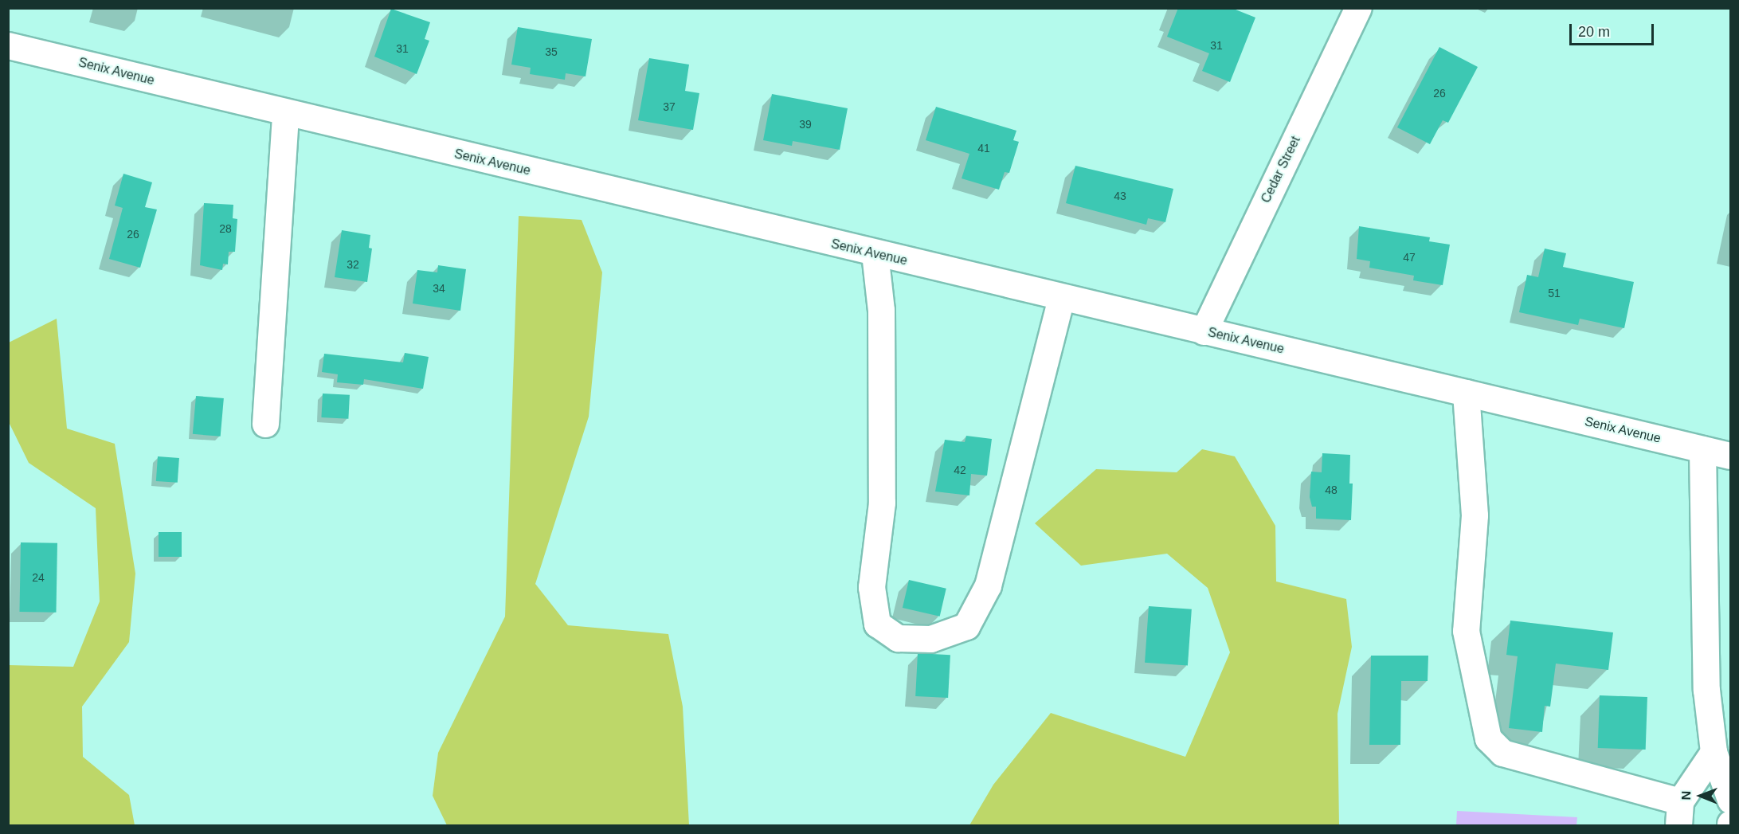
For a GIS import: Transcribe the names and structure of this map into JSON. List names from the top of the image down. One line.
{"streets":{"street":["Senix Avenue","Cedar Street"]},"crossings":[["Senix Avenue","Cedar Street"]],"house_numbers":["31","31","35","26","37","39","41","43","28","26","47","32","34","51","42","48","24"],"scale_bar":"20 m","north":"left"}
